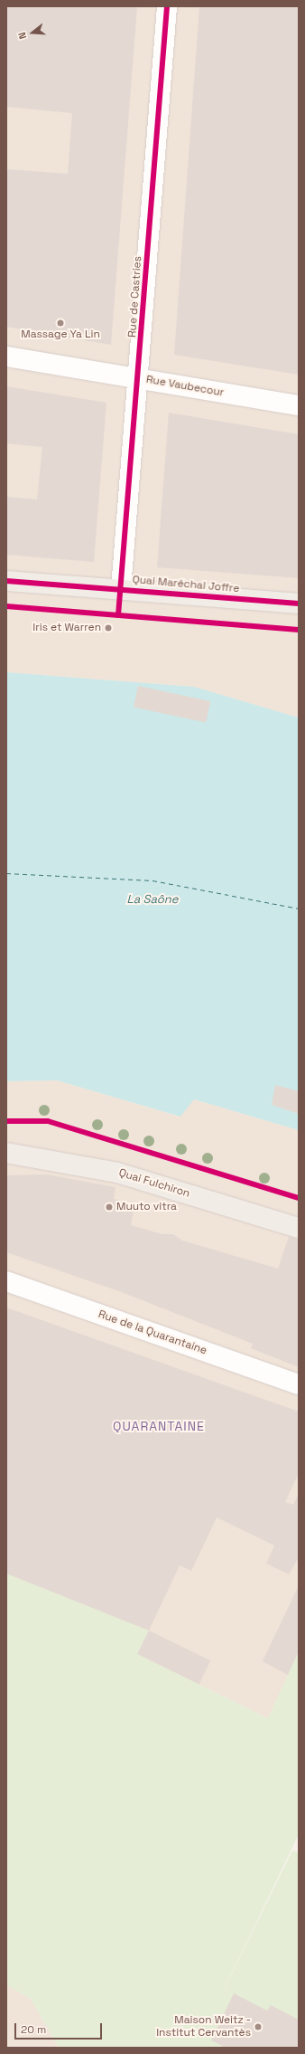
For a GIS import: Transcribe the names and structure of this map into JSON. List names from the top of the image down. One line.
{"streets":{"main road":["Quai Maréchal Joffre","Quai Fulchiron"],"street":["Rue de Castries","Rue Vaubecour","Rue de la Quarantaine"]},"crossings":[["Rue de Castries","Rue Vaubecour"],["Rue de Castries","Quai Maréchal Joffre"]],"districts":["QUARANTAINE"],"water":["La Saône"],"places":["Massage Ya Lin","Iris et Warren","Muuto vitra","Maison Weitz - Institut Cervantès"],"scale_bar":"20 m","north":"left"}
